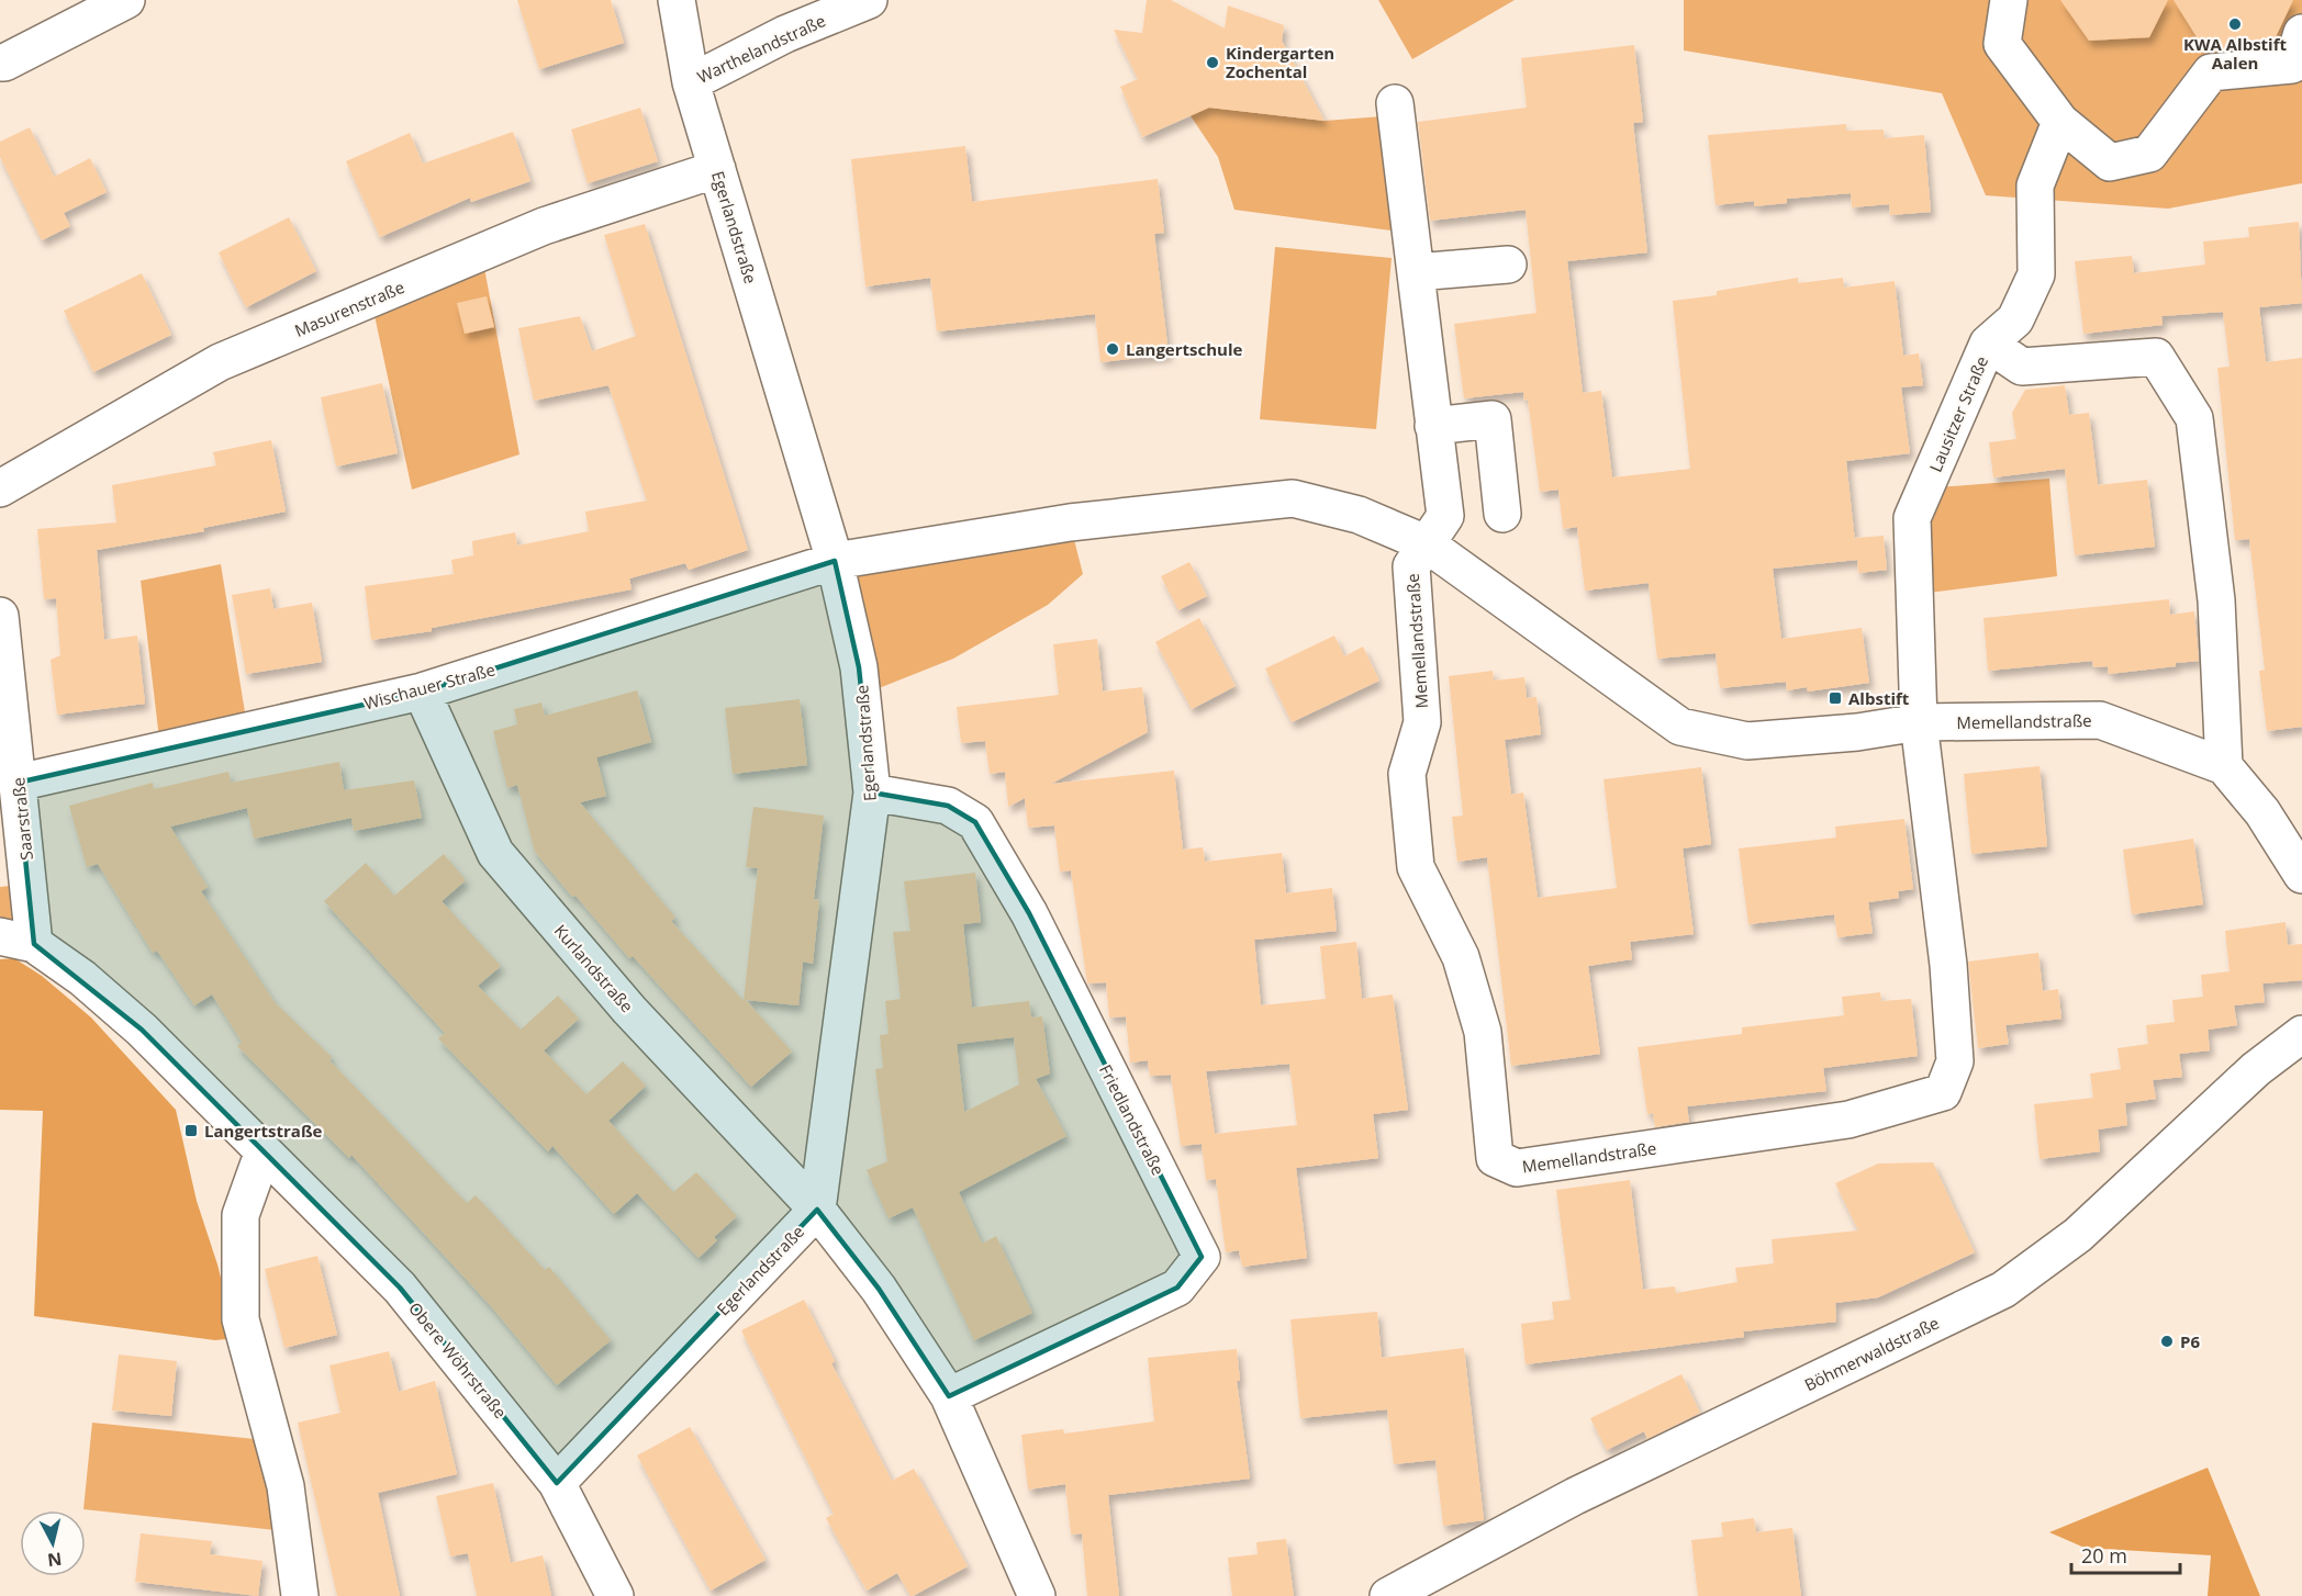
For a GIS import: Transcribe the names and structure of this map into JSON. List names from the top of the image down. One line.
{"streets":{"street":["Warthelandstraße","Egerlandstraße","Masurenstraße","Lausitzer Straße","Memellandstraße","Wischauer Straße","Saarstraße","Kurlandstraße","Friedlandstraße","Böhmerwaldstraße","Obere Wöhrstraße"]},"crossings":[["Warthelandstraße","Egerlandstraße"],["Egerlandstraße","Masurenstraße"],["Egerlandstraße","Memellandstraße"],["Egerlandstraße","Wischauer Straße"],["Egerlandstraße","Kurlandstraße"],["Egerlandstraße","Friedlandstraße"],["Egerlandstraße","Obere Wöhrstraße"],["Lausitzer Straße","Memellandstraße"],["Memellandstraße","Wischauer Straße"],["Wischauer Straße","Saarstraße"],["Wischauer Straße","Kurlandstraße"]],"places":{"other":["KWA Albstift Aalen","Kindergarten Zochental","Langertschule","P6"],"transit":["Albstift","Langertstraße"]},"scale_bar":"20 m","north":"bottom"}
